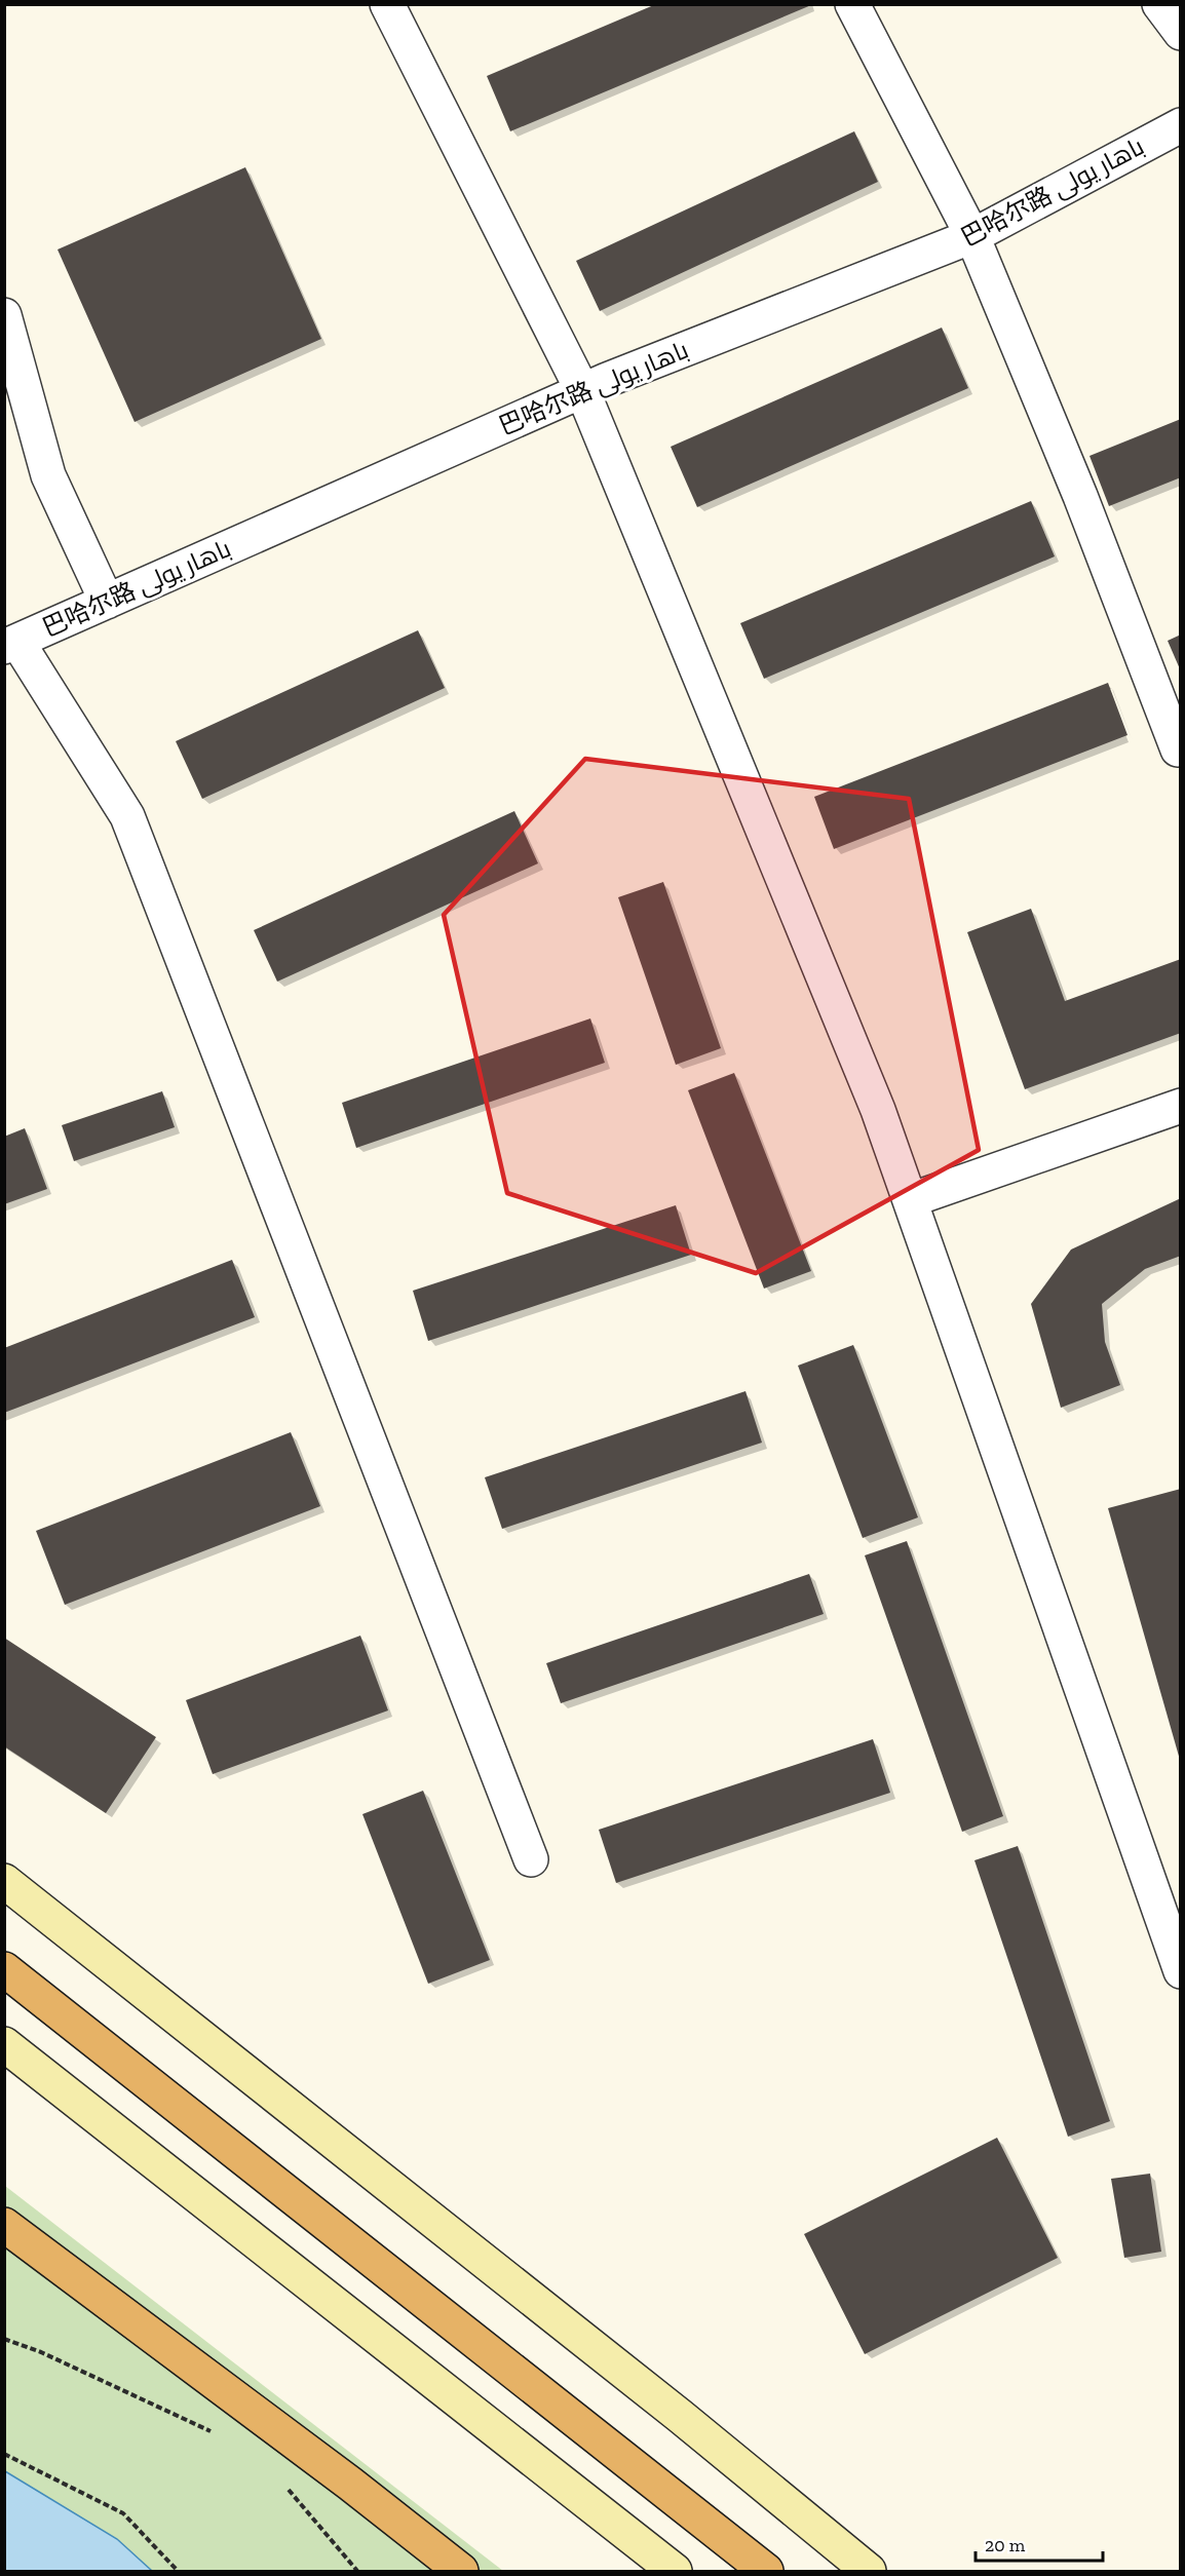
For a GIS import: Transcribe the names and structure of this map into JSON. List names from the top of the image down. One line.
{"streets":{"street":["巴哈尔路 باھار يولى"]},"scale_bar":"20 m"}
